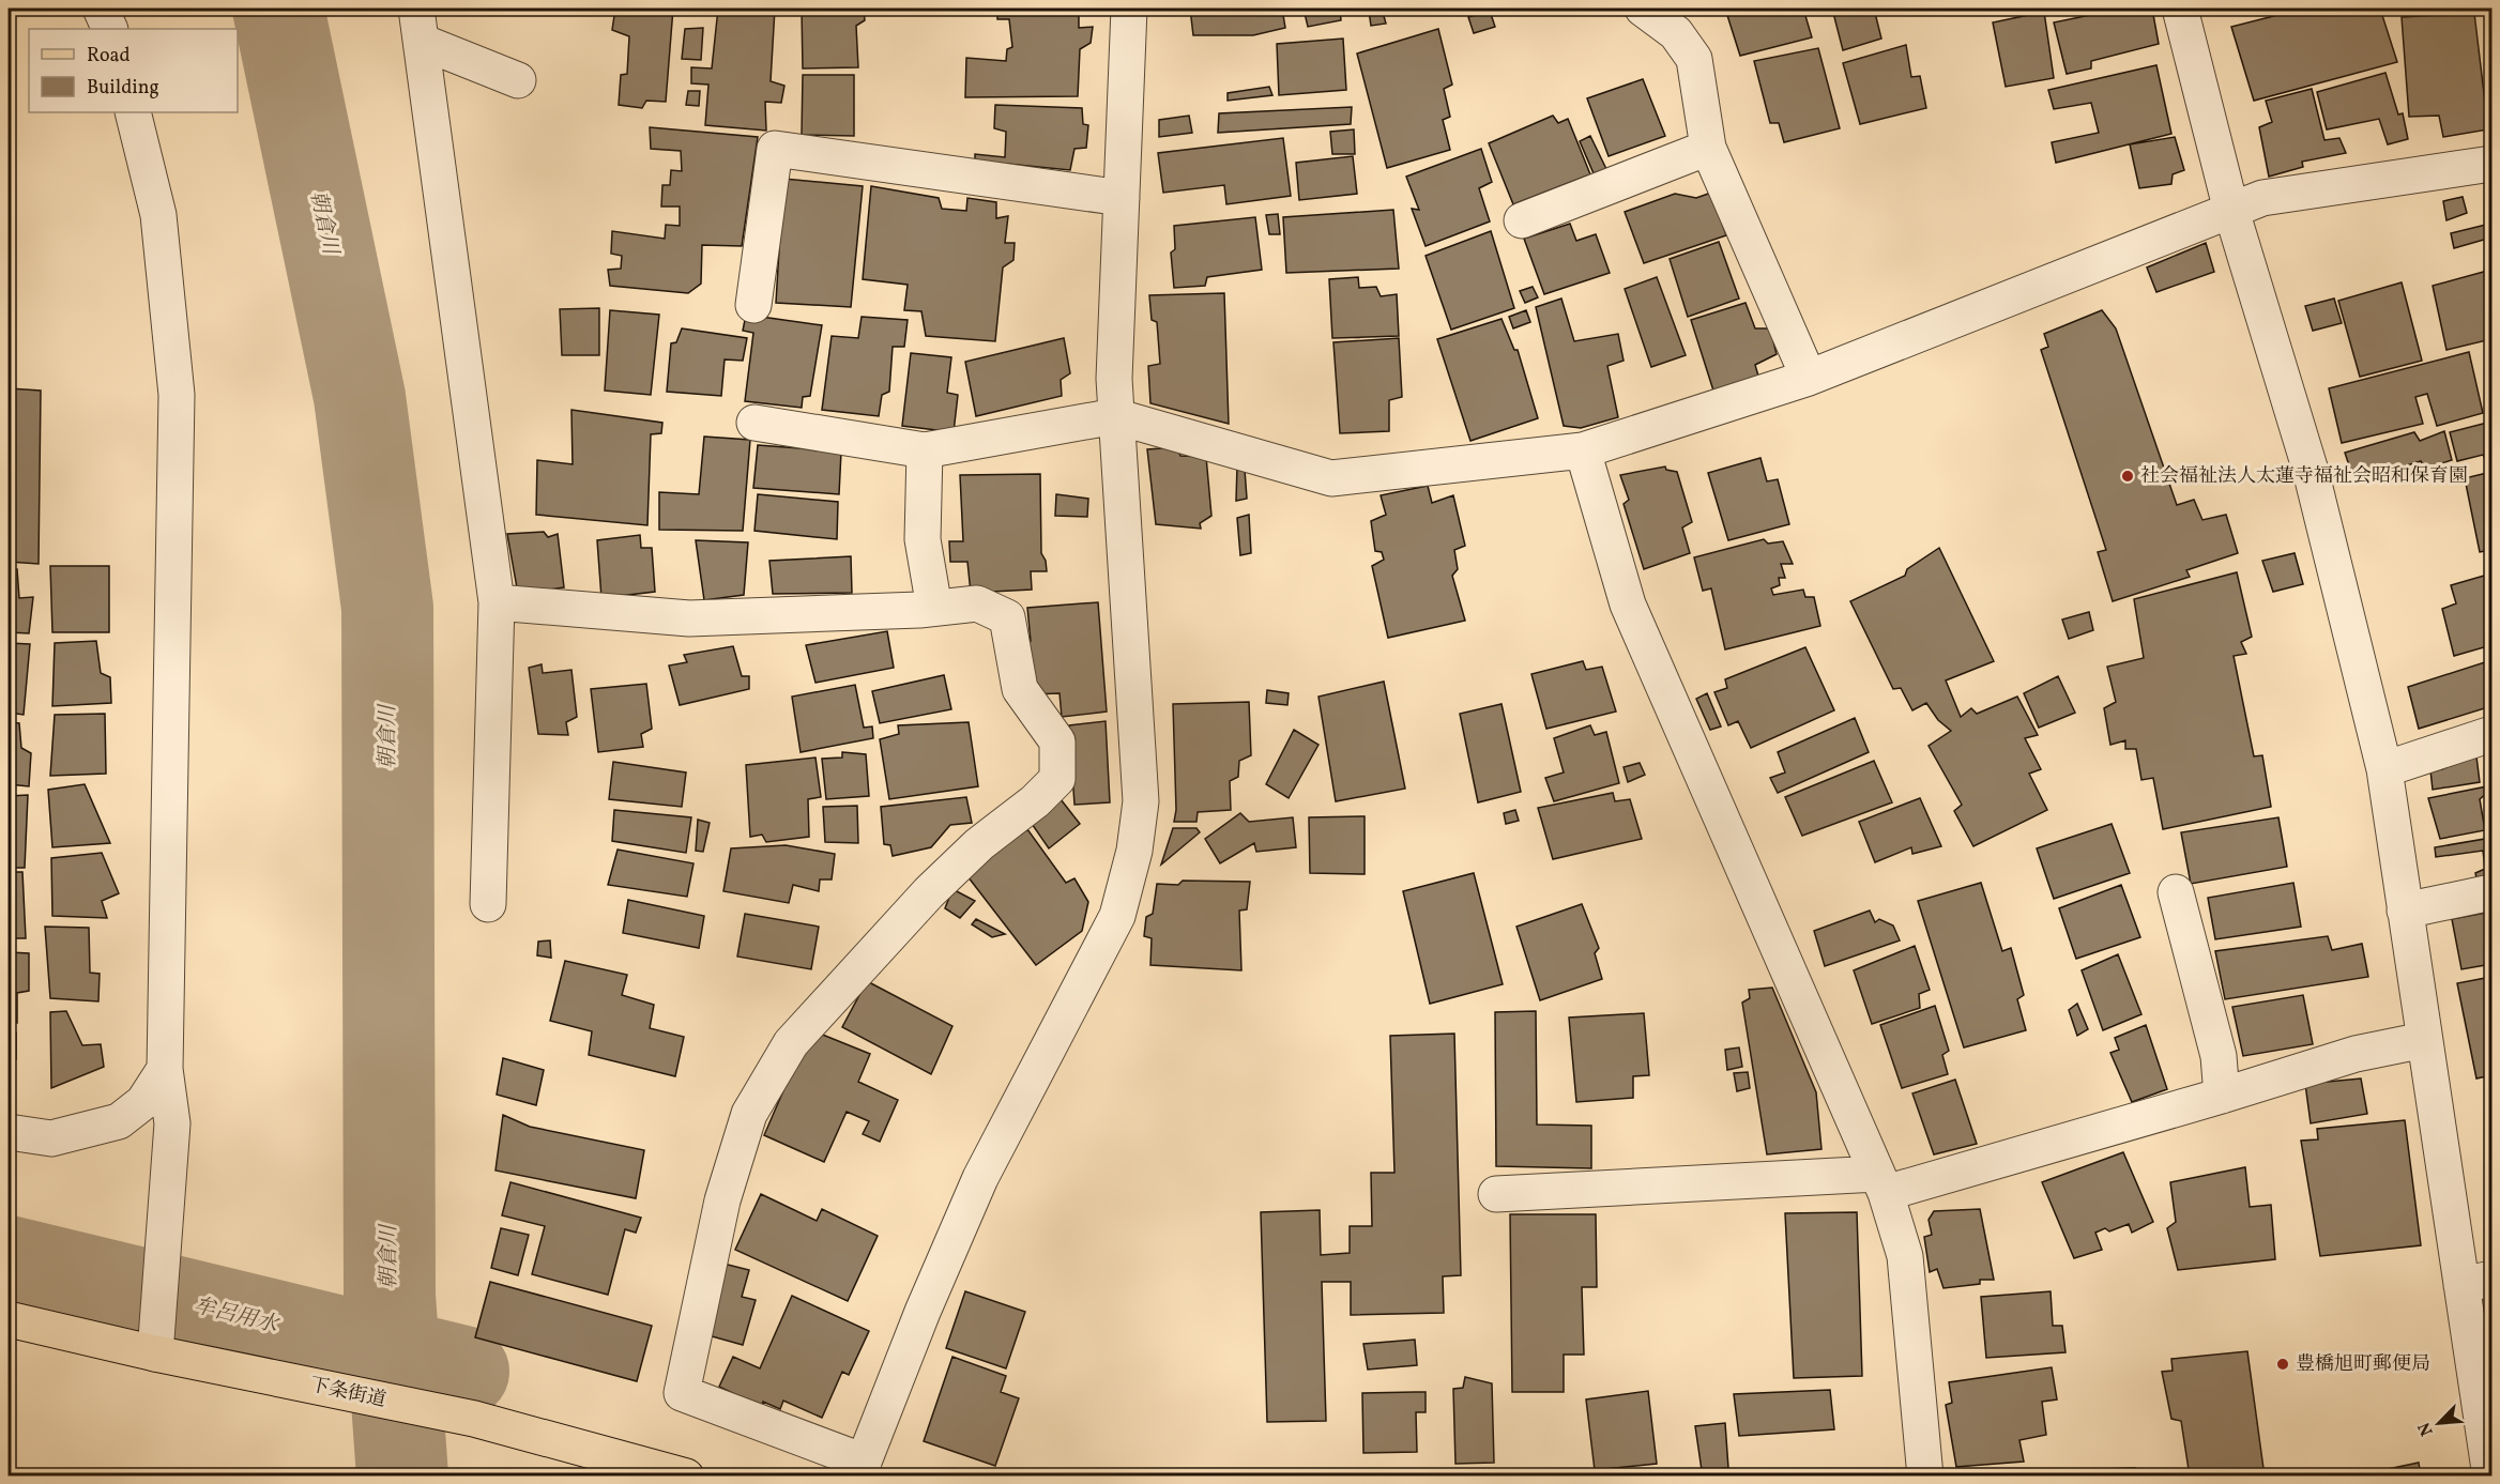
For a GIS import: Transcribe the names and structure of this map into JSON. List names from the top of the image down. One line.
{"streets":{"main road":["下条街道"]},"water":["朝倉川","牟呂用水"],"places":["社会福祉法人太蓮寺福祉会昭和保育園","豊橋旭町郵便局"],"legend":["Road","Building"],"north":"bottom left"}
